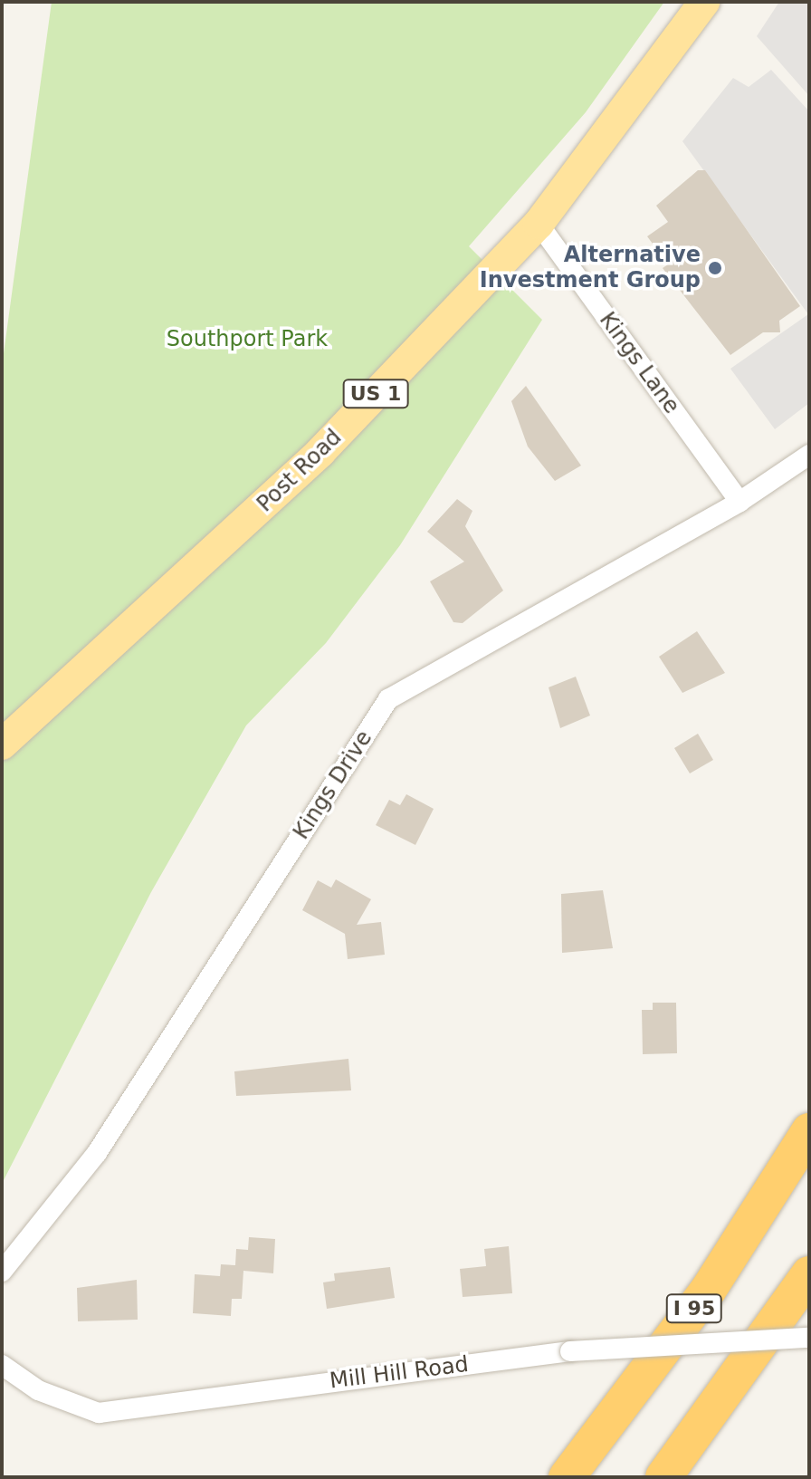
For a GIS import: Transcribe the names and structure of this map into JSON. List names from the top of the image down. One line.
{"streets":{"highway":["I 95"],"main road":["US 1","Post Road"],"street":["Kings Lane","Kings Drive","Mill Hill Road"]},"crossings":[["Kings Lane","Post Road"],["Kings Lane","Kings Drive"]],"parks":["Southport Park"],"places":["Alternative Investment Group"]}
